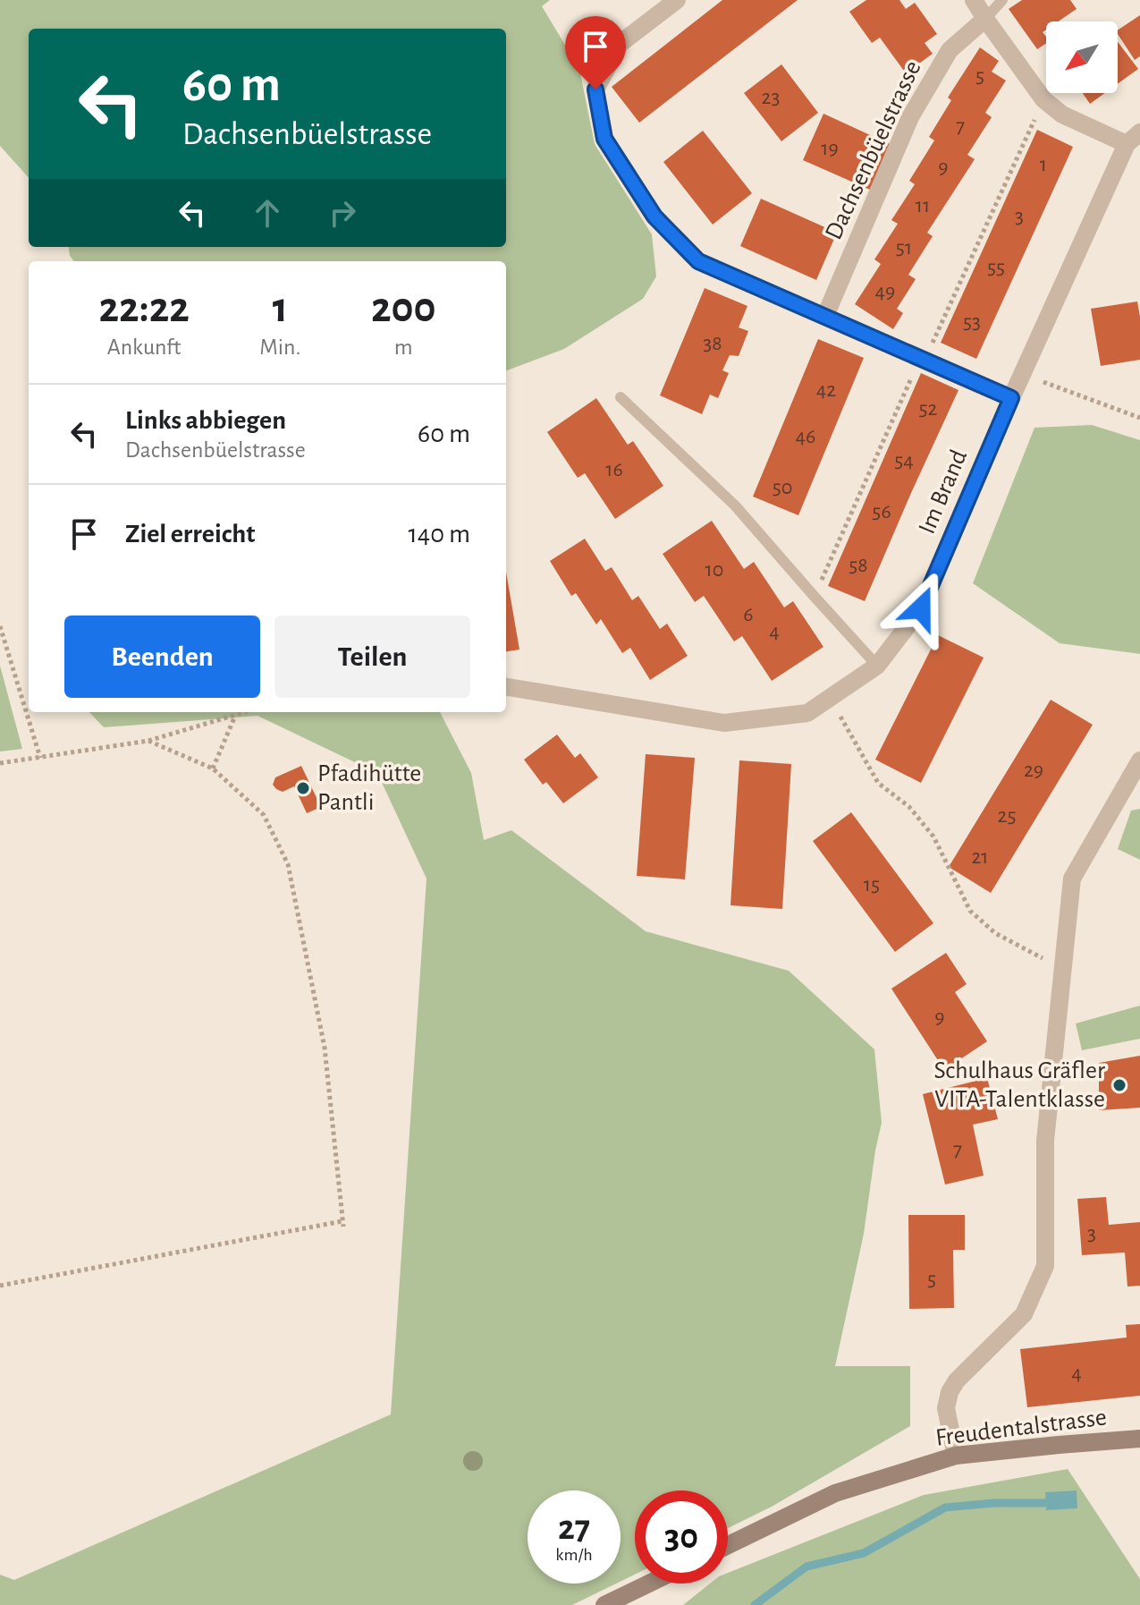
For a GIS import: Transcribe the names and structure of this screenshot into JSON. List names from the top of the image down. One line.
{"streets":{"street":["Dachsenbüelstrasse","Im Brand","Freudentalstrasse"]},"places":["Pfadihütte Pantli","Schulhaus Gräfler VITA-Talentklasse"],"house_numbers":["5","23","7","19","1","9","11","3","51","55","49","53","38","42","52","46","54","16","50","56","58","10","6","4","29","25","21","15","9","7","3","5","4"],"north":"bottom left","page":{"turn":["60 m","Dachsenbüelstrasse"],"eta":["22:22","Ankunft","1","Min.","200","m"],"list":[{"name":"Links abbiegen","note":"Dachsenbüelstrasse","value":"60 m"},{"name":"Ziel erreicht","value":"140 m"}],"buttons":["Beenden","Teilen"],"speed":"27 km/h","limit":"30"}}
